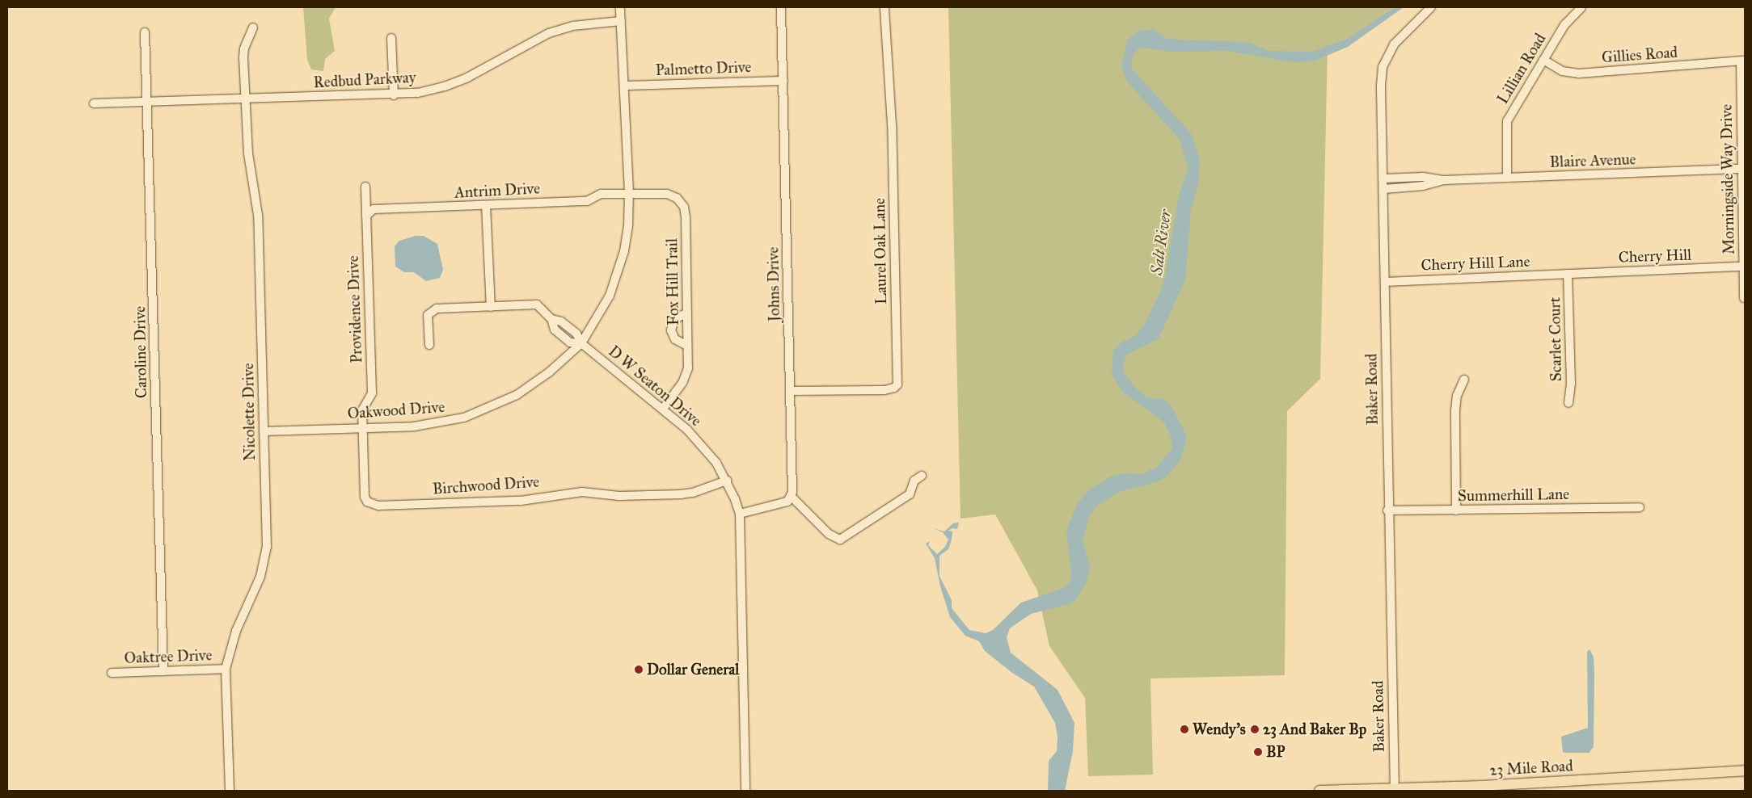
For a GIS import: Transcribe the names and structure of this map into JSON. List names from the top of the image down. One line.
{"streets":{"main road":["23 Mile Road"],"street":["Gillies Road","Palmetto Drive","Lillian Road","Redbud Parkway","Blaire Avenue","Morningside Way Drive","Antrim Drive","Laurel Oak Lane","Cherry Hill","Cherry Hill Lane","Fox Hill Trail","Johns Drive","Providence Drive","Scarlet Court","Caroline Drive","D W Seaton Drive","Baker Road","Oakwood Drive","Nicolette Drive","Birchwood Drive","Summerhill Lane","Oaktree Drive"]},"crossings":[["Gillies Road","Lillian Road"],["Gillies Road","Morningside Way Drive"],["Palmetto Drive","Johns Drive"],["Lillian Road","Blaire Avenue"],["Redbud Parkway","Caroline Drive"],["Redbud Parkway","Nicolette Drive"],["Blaire Avenue","Morningside Way Drive"],["Blaire Avenue","Baker Road"],["Morningside Way Drive","Cherry Hill"],["Antrim Drive","Fox Hill Trail"],["Antrim Drive","Providence Drive"],["Laurel Oak Lane","Johns Drive"],["Cherry Hill","Cherry Hill Lane"],["Cherry Hill","Scarlet Court"],["Cherry Hill Lane","Scarlet Court"],["Cherry Hill Lane","Baker Road"],["Fox Hill Trail","D W Seaton Drive"],["Providence Drive","Oakwood Drive"],["Providence Drive","Birchwood Drive"],["Caroline Drive","Oaktree Drive"],["D W Seaton Drive","Oakwood Drive"],["D W Seaton Drive","Birchwood Drive"],["Baker Road","Summerhill Lane"],["Baker Road","23 Mile Road"],["Oakwood Drive","Nicolette Drive"],["Oakwood Drive","Birchwood Drive"],["Nicolette Drive","Oaktree Drive"]],"water":["Salt River"],"places":["Dollar General","Wendy's","23 And Baker Bp","BP"]}
